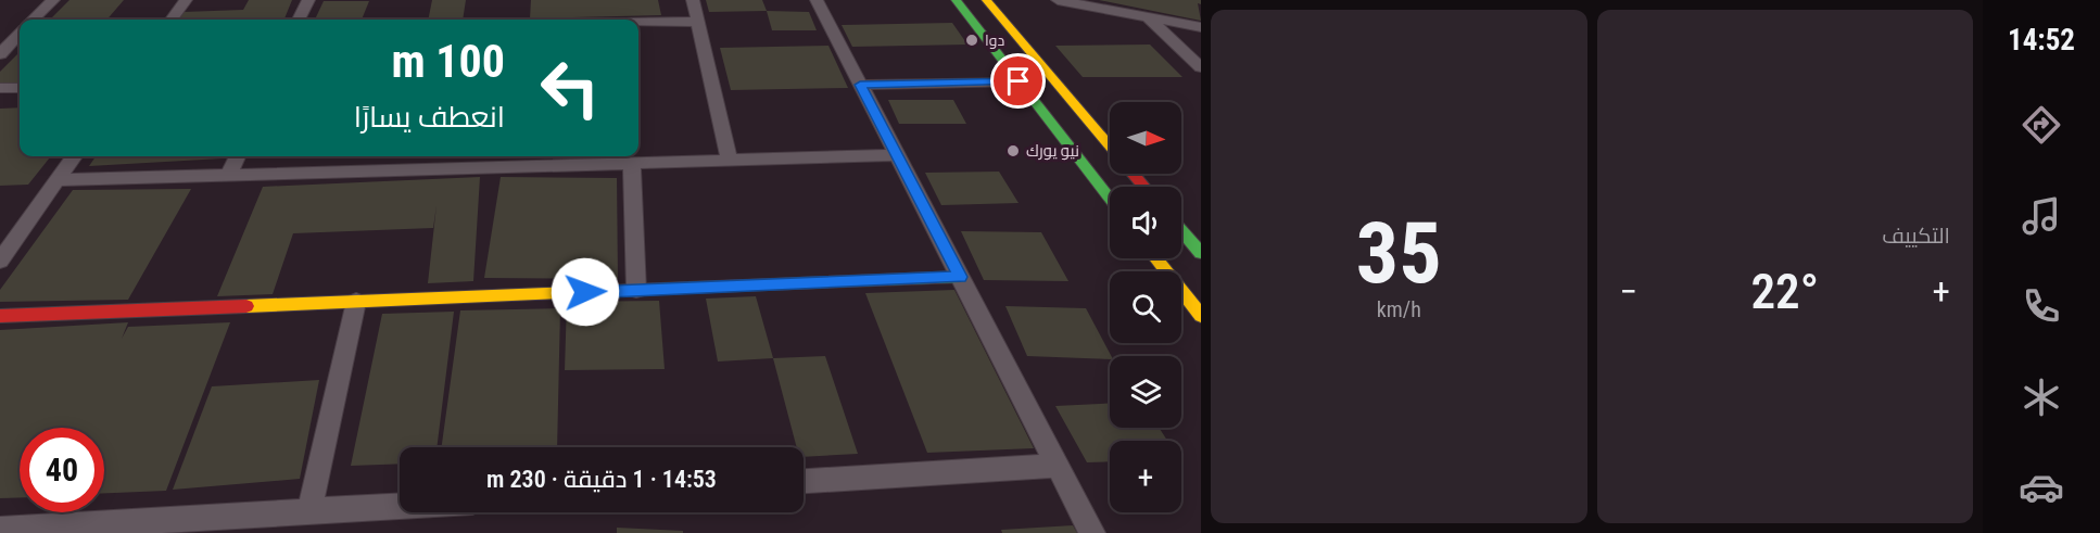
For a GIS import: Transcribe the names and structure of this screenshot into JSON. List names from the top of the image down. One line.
{"places":["دوا","نيو يورك"],"north":"right","page":{"tabs":"14:52","tile":["التكييف",["35","km/h"]],"turn":["100 m","انعطف يسارًا"],"map_buttons":"+","heat":["−","22°","+"],"limit":"40","trip":"14:53 · 1 دقيقة · 230 m"}}
